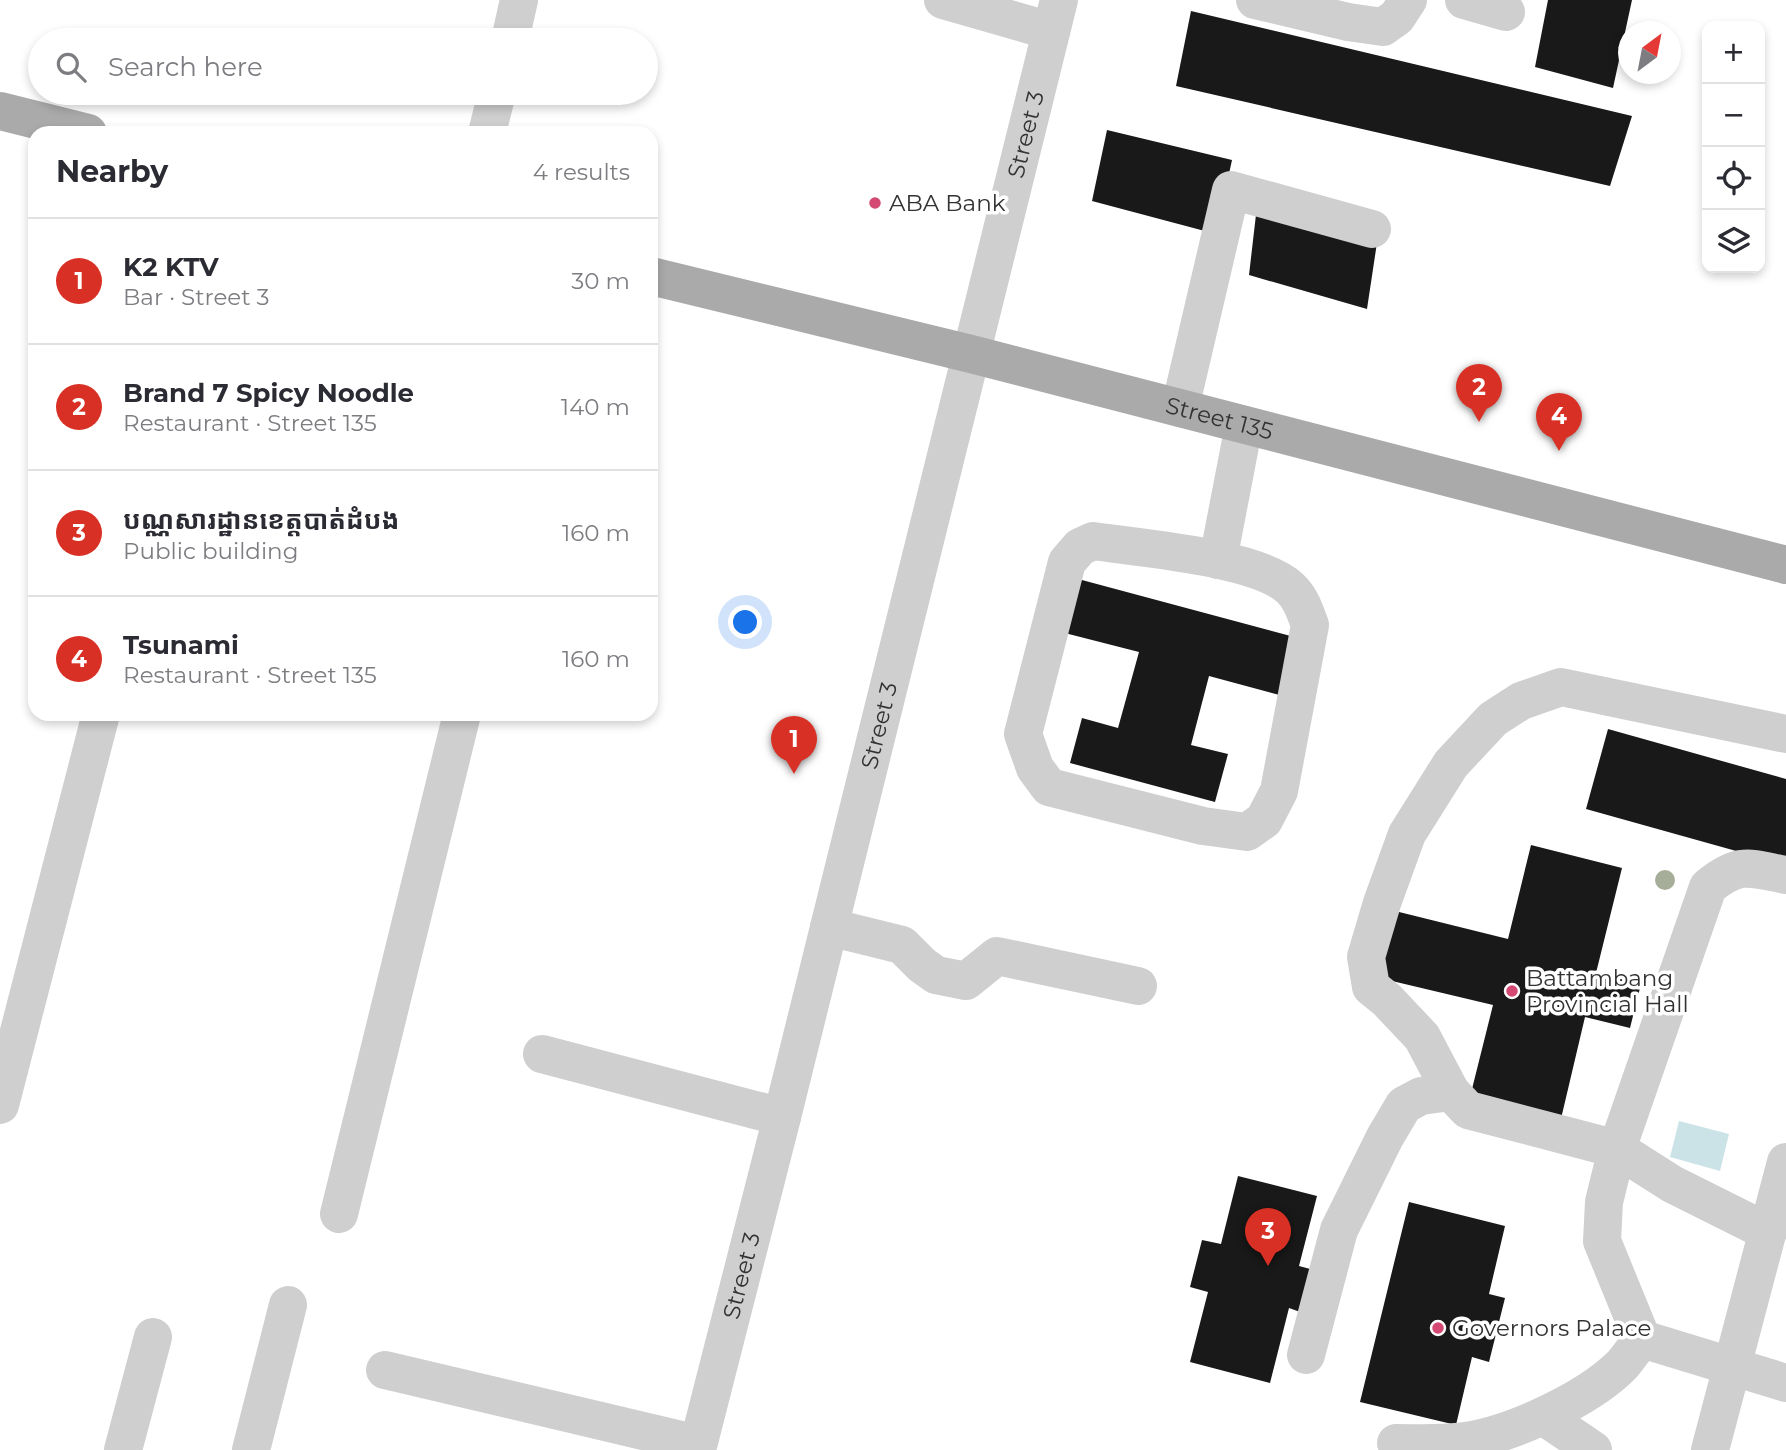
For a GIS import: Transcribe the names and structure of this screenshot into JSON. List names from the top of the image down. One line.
{"streets":{"main road":["Street 135"],"street":["Street 3"]},"crossings":[["Street 3","Street 135"]],"places":["ABA Bank","Battambang Provincial Hall","Governors Palace"],"north":"top right","page":{"map_buttons":["+","−"],"search":"Search here","heading":["Nearby","4 results"],"list":[{"mark":"1","name":"K2 KTV","note":"Bar · Street 3","value":"30 m"},{"mark":"2","name":"Brand 7 Spicy Noodle","note":"Restaurant · Street 135","value":"140 m"},{"mark":"3","name":"បណ្ណសារដ្ឋានខេត្តបាត់ដំបង","note":"Public building","value":"160 m"},{"mark":"4","name":"Tsunami","note":"Restaurant · Street 135","value":"160 m"}],"pins":["2","4","1","3"]}}
